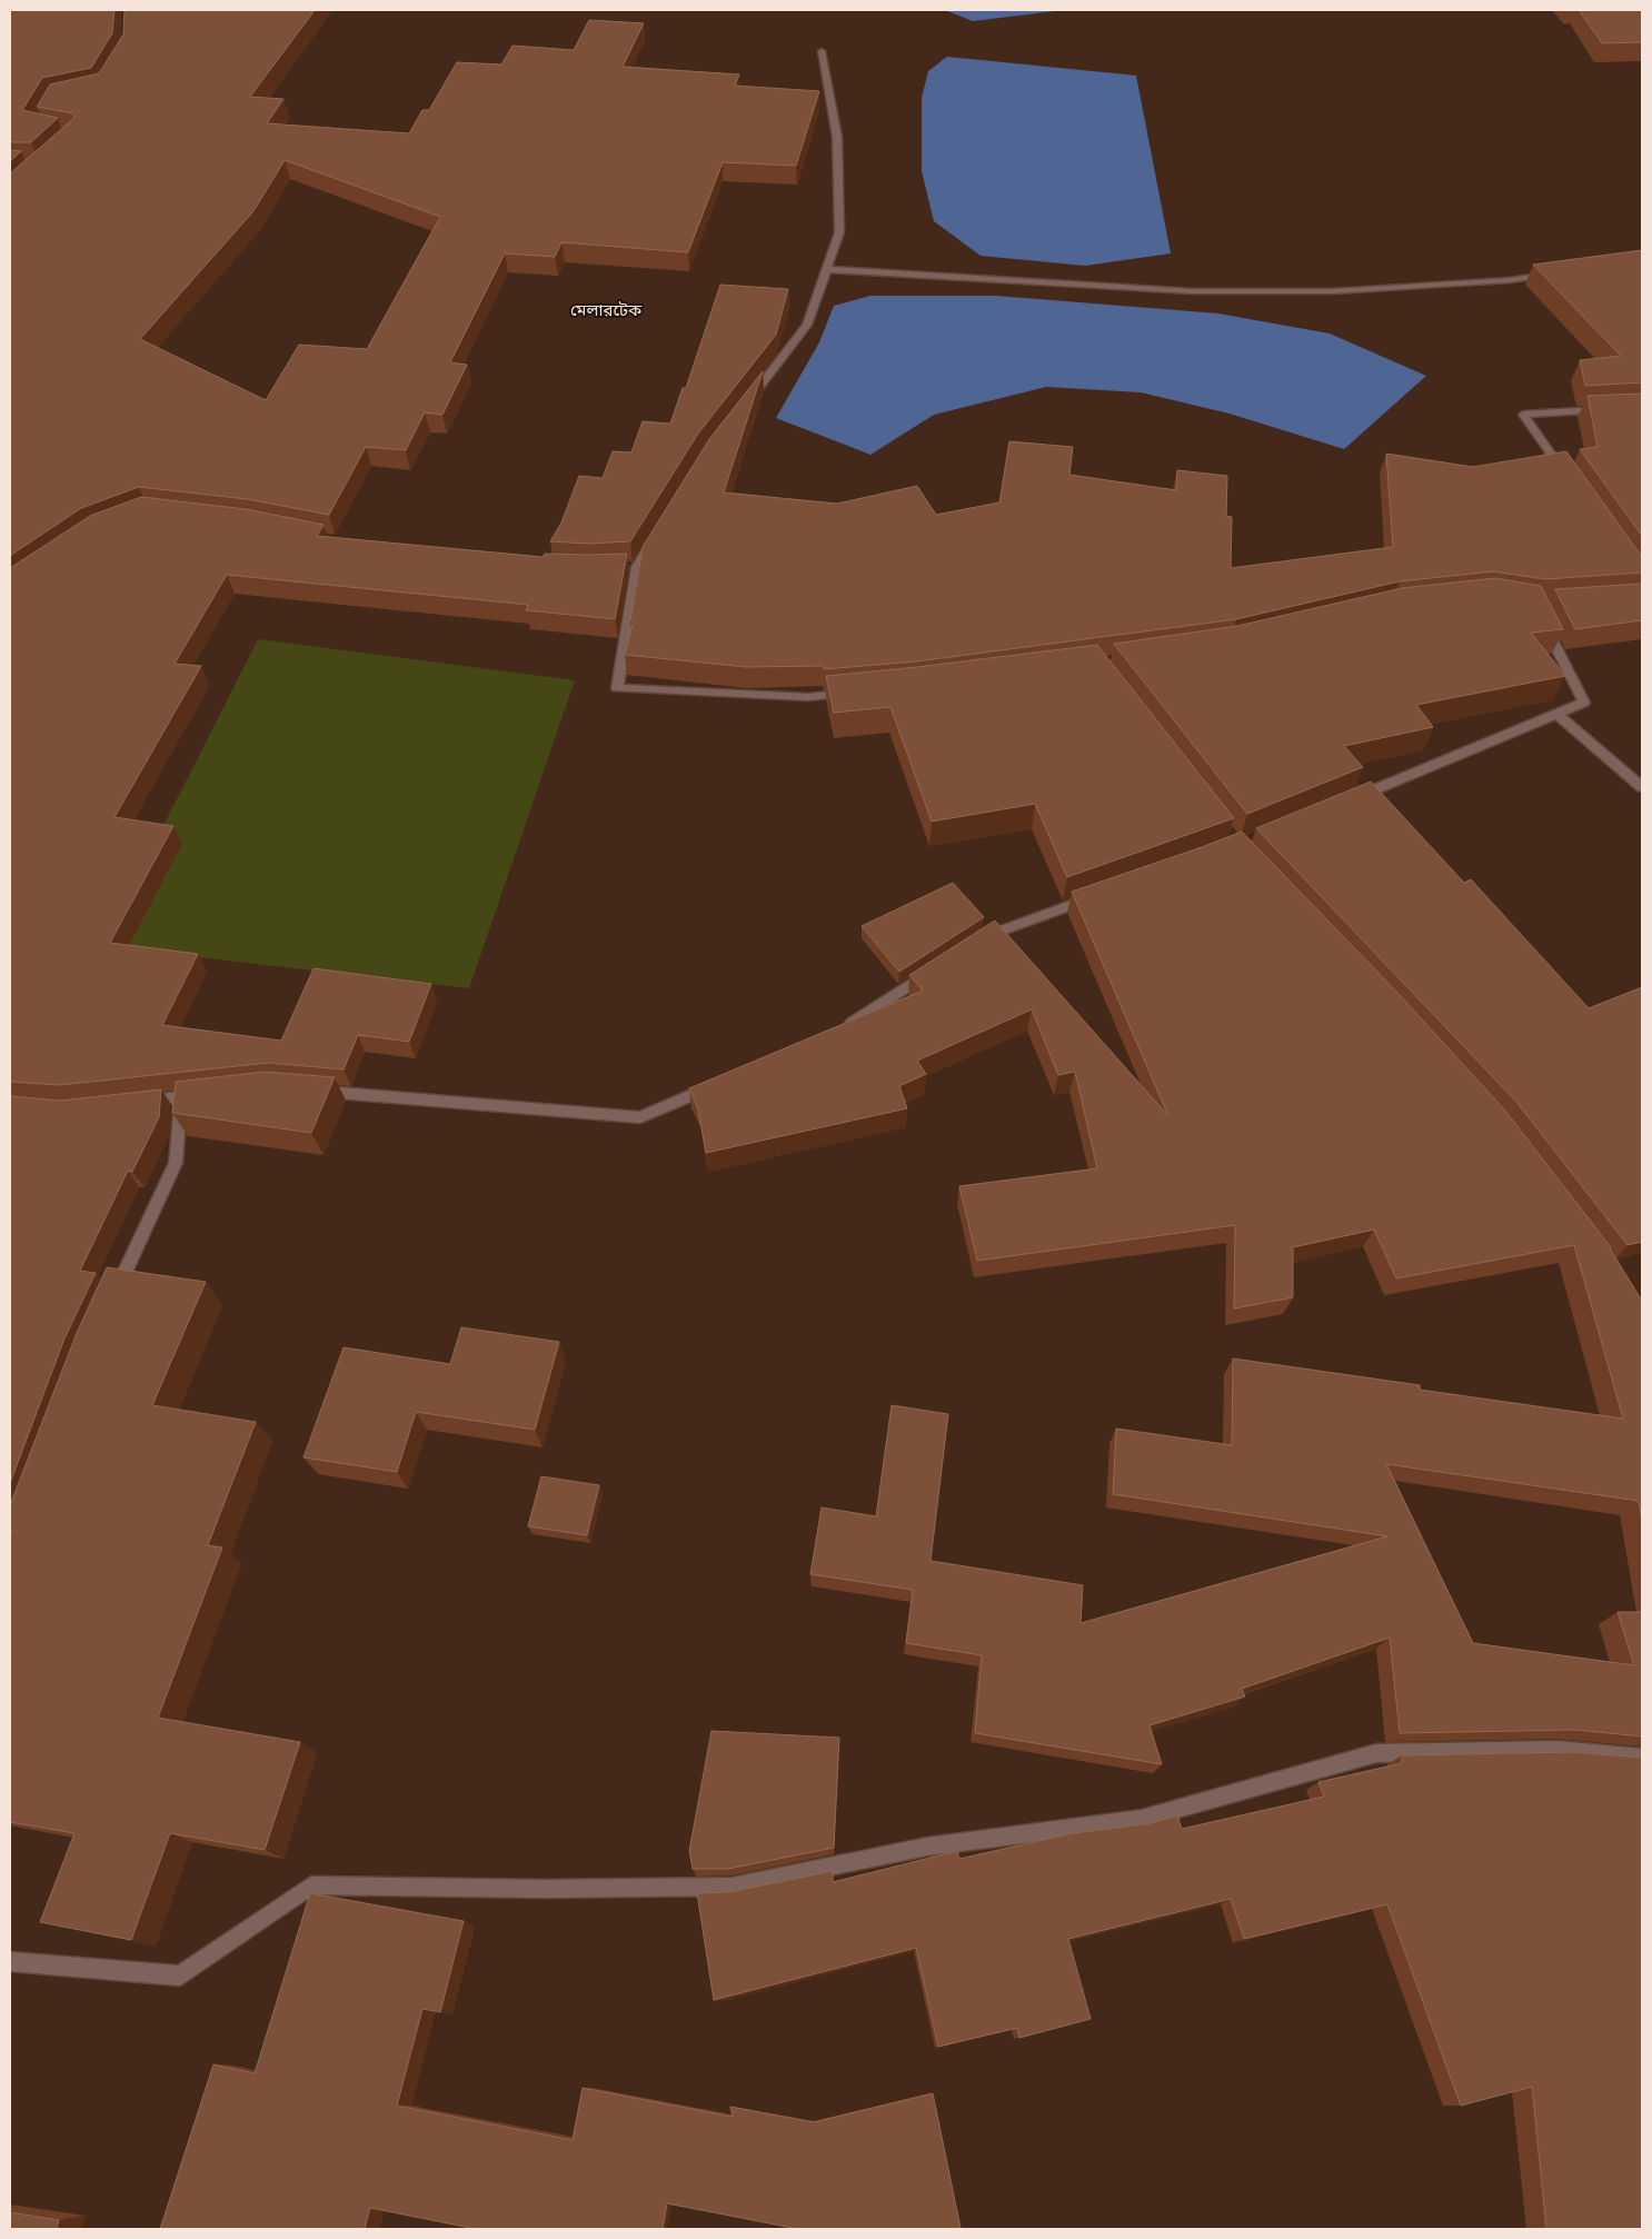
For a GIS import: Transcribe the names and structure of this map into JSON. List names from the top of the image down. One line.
{"districts":["মেলারটেক"]}
